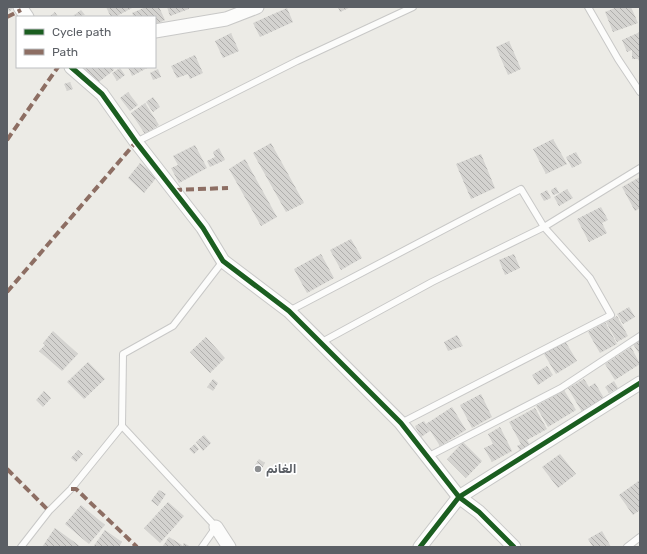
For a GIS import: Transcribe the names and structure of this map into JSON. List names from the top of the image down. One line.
{"places":["الغانم"],"legend":["Cycle path","Path"]}
